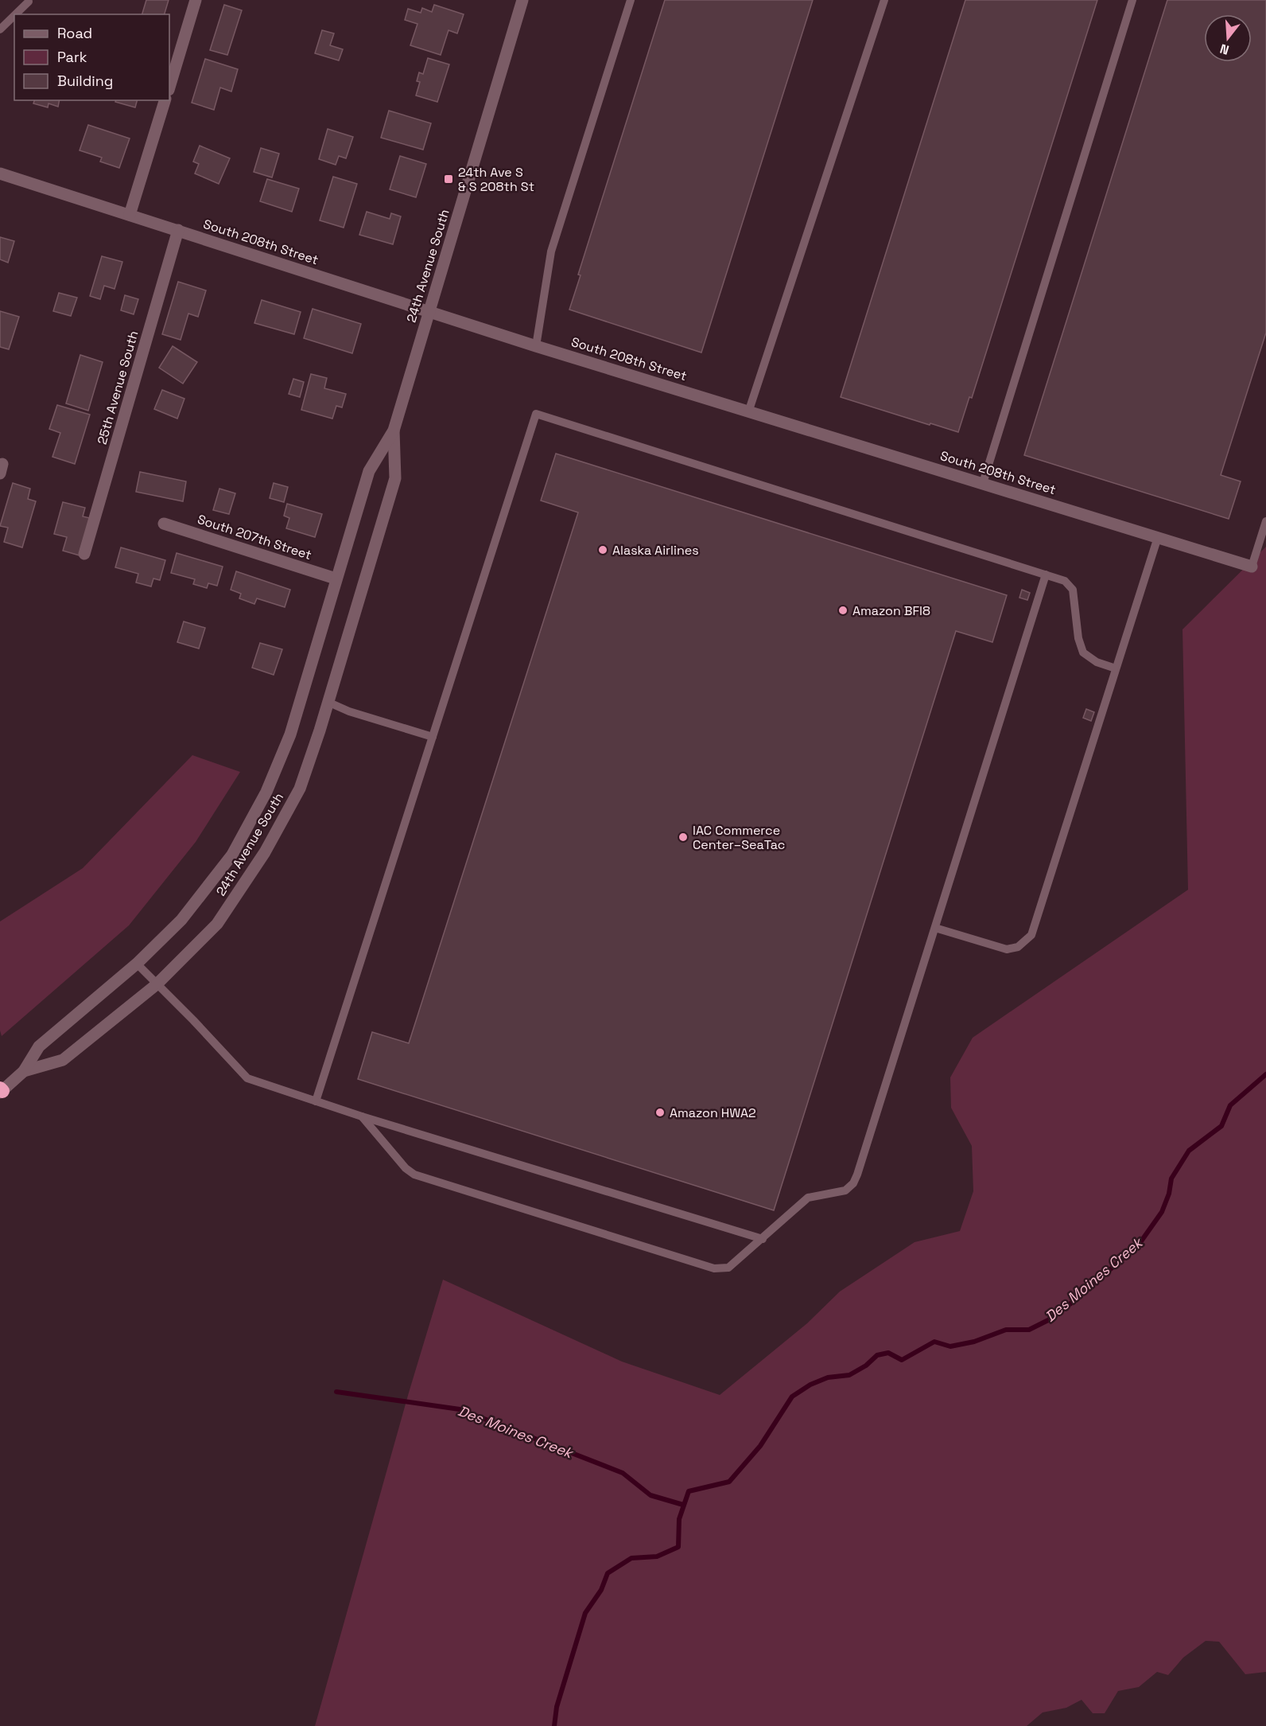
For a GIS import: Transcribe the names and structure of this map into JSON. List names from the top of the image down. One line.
{"streets":{"street":["South 208th Street","24th Avenue South","25th Avenue South","South 207th Street"]},"crossings":[["South 208th Street","24th Avenue South"],["South 208th Street","25th Avenue South"],["24th Avenue South","South 207th Street"]],"water":["Des Moines Creek"],"places":{"transit":["24th Ave S & S 208th St"],"other":["Alaska Airlines","Amazon BFI8","IAC Commerce Center–SeaTac","Amazon HWA2"]},"legend":["Road","Park","Building"],"north":"bottom"}
